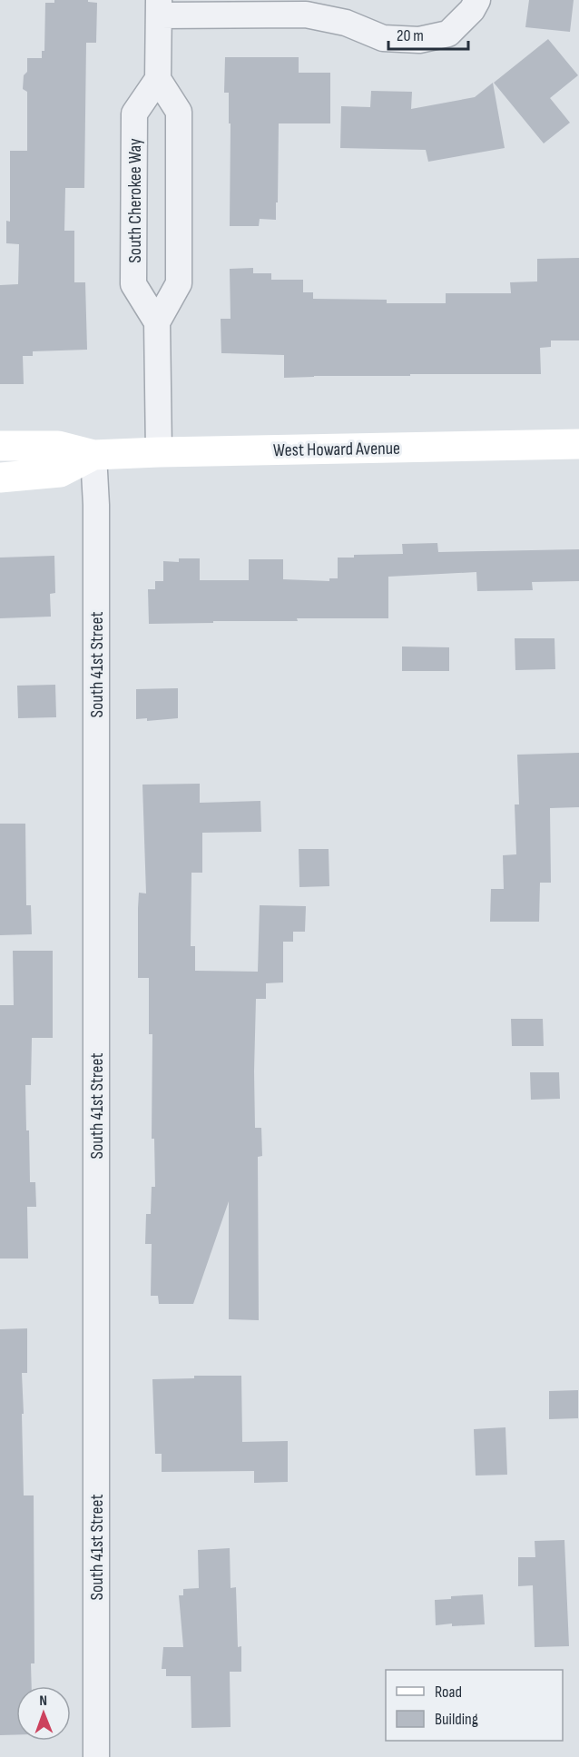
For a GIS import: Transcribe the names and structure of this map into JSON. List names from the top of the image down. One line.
{"streets":{"street":["South Cherokee Way","West Howard Avenue","South 41st Street"]},"crossings":[["West Howard Avenue","South 41st Street"]],"legend":["Road","Building"],"scale_bar":"20 m","north":"top"}
